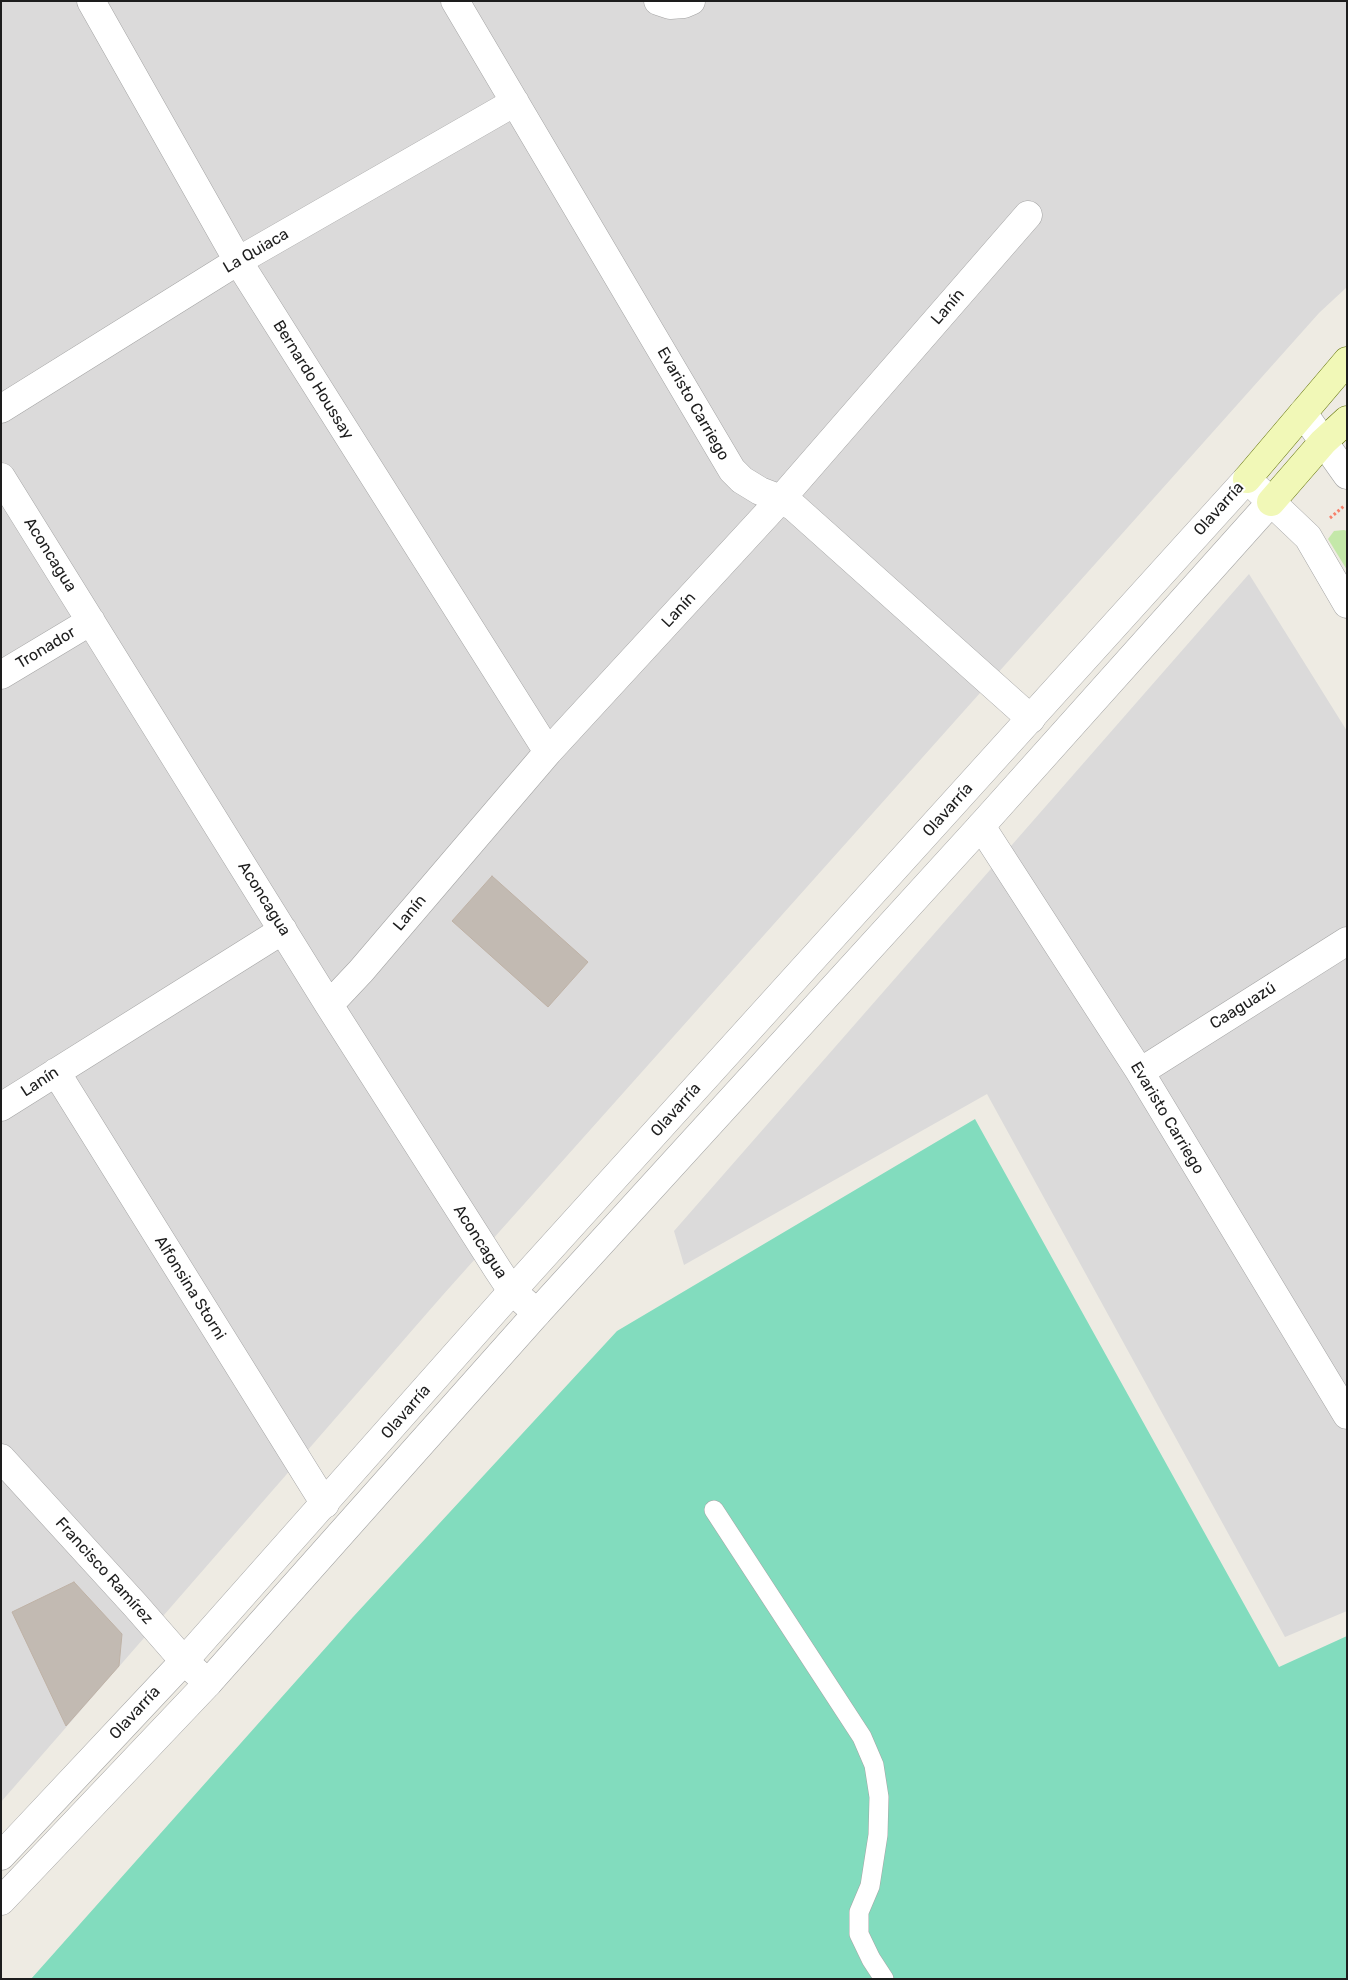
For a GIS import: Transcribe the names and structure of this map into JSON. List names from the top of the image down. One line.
{"streets":{"main road":["Olavarría"],"street":["La Quiaca","Lanín","Bernardo Houssay","Evaristo Carriego","Aconcagua","Tronador","Caaguazú","Alfonsina Storni","Francisco Ramírez"]},"crossings":[["La Quiaca","Bernardo Houssay"],["La Quiaca","Evaristo Carriego"],["Lanín","Bernardo Houssay"],["Lanín","Evaristo Carriego"],["Lanín","Aconcagua"],["Lanín","Alfonsina Storni"],["Evaristo Carriego","Olavarría"],["Evaristo Carriego","Caaguazú"],["Olavarría","Aconcagua"],["Olavarría","Alfonsina Storni"],["Olavarría","Francisco Ramírez"],["Aconcagua","Tronador"]]}
